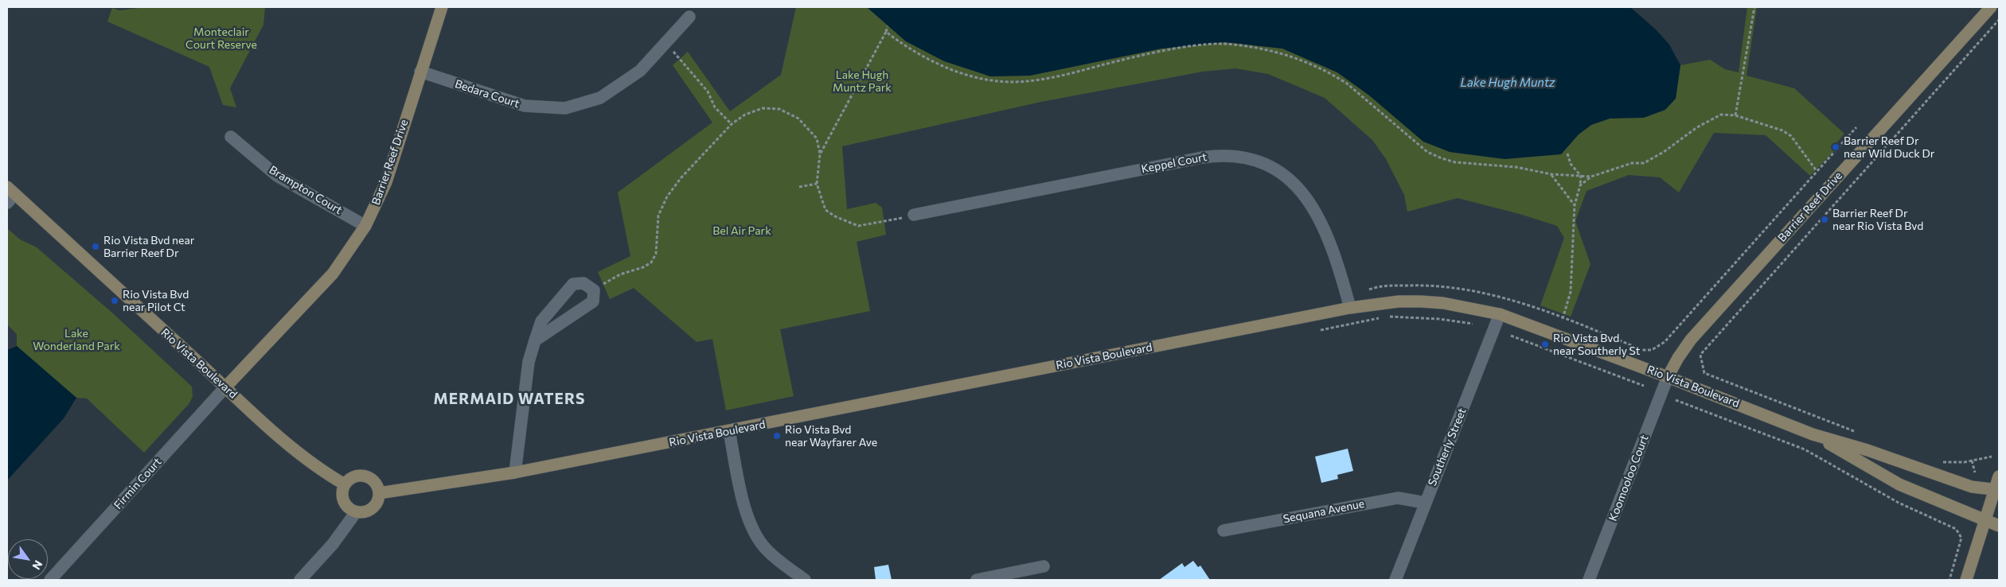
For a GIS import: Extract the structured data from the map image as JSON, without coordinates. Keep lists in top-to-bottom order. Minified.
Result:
{"streets":{"street":["Bedara Court","Barrier Reef Drive","Keppel Court","Brampton Court","Rio Vista Boulevard","Southerly Street","Koomooloo Court","Firmin Court","Sequana Avenue"]},"crossings":[["Bedara Court","Barrier Reef Drive"],["Barrier Reef Drive","Brampton Court"],["Barrier Reef Drive","Rio Vista Boulevard"],["Barrier Reef Drive","Koomooloo Court"],["Barrier Reef Drive","Firmin Court"],["Keppel Court","Rio Vista Boulevard"],["Rio Vista Boulevard","Southerly Street"],["Rio Vista Boulevard","Koomooloo Court"],["Rio Vista Boulevard","Firmin Court"],["Southerly Street","Sequana Avenue"]],"districts":["MERMAID WATERS"],"water":["Lake Hugh Muntz"],"parks":["Monteclair Court Reserve","Lake Hugh Muntz Park","Bel Air Park","Lake Wonderland Park"],"places":["Barrier Reef Dr near Wild Duck Dr","Barrier Reef Dr near Rio Vista Bvd","Rio Vista Bvd near Barrier Reef Dr","Rio Vista Bvd near Pilot Ct","Rio Vista Bvd near Southerly St","Rio Vista Bvd near Wayfarer Ave"],"north":"bottom right"}
